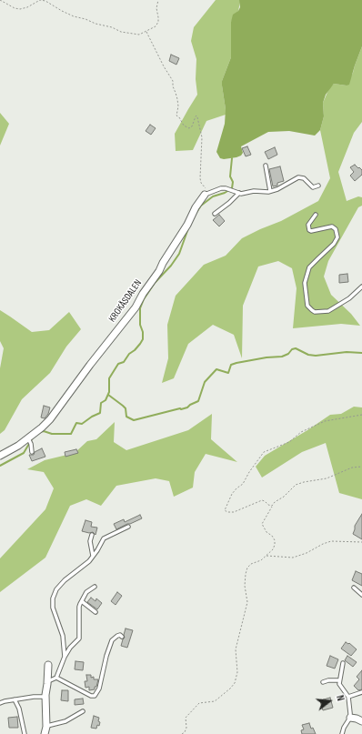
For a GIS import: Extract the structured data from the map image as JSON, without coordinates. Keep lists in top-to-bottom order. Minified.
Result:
{"streets":{"street":["KROKÅSDALEN"]},"north":"right"}
